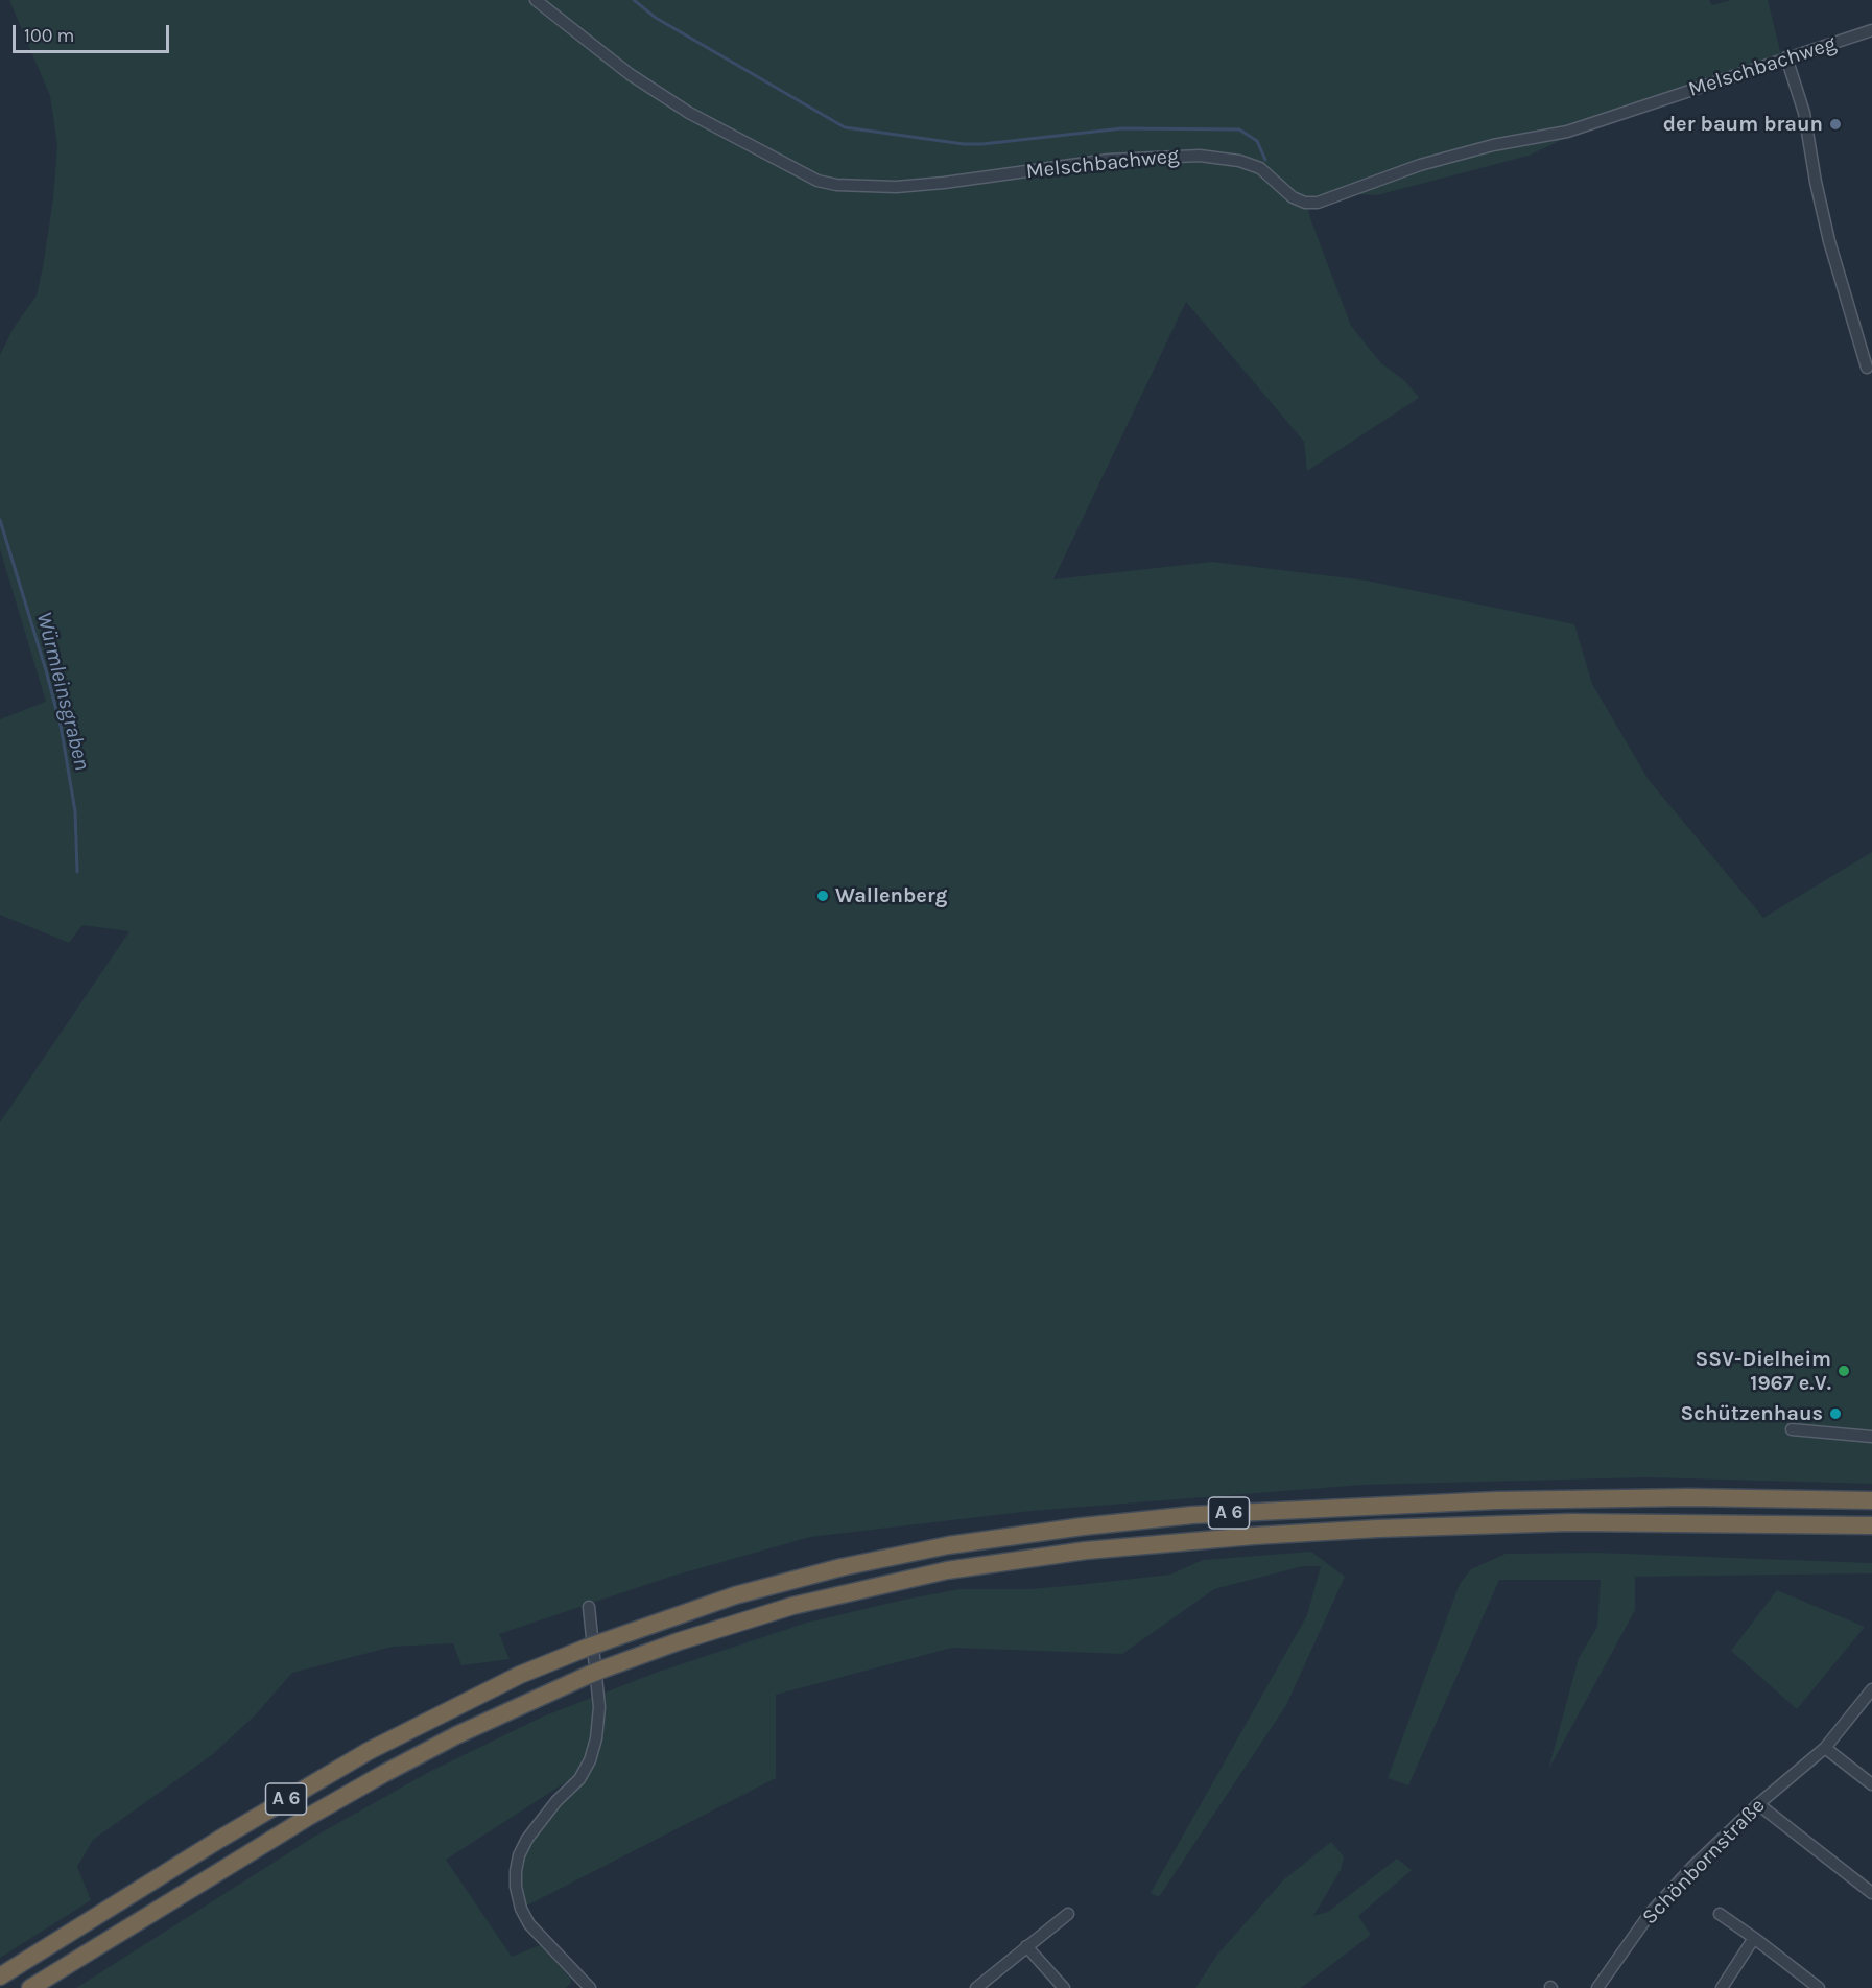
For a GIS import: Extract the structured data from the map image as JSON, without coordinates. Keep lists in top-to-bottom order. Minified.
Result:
{"streets":{"highway":["A 6"],"street":["Melschbachweg","Schönbornstraße"]},"water":["Würmleinsgraben"],"places":["der baum braun","Wallenberg","SSV-Dielheim 1967 e.V.","Schützenhaus"],"scale_bar":"100 m"}
